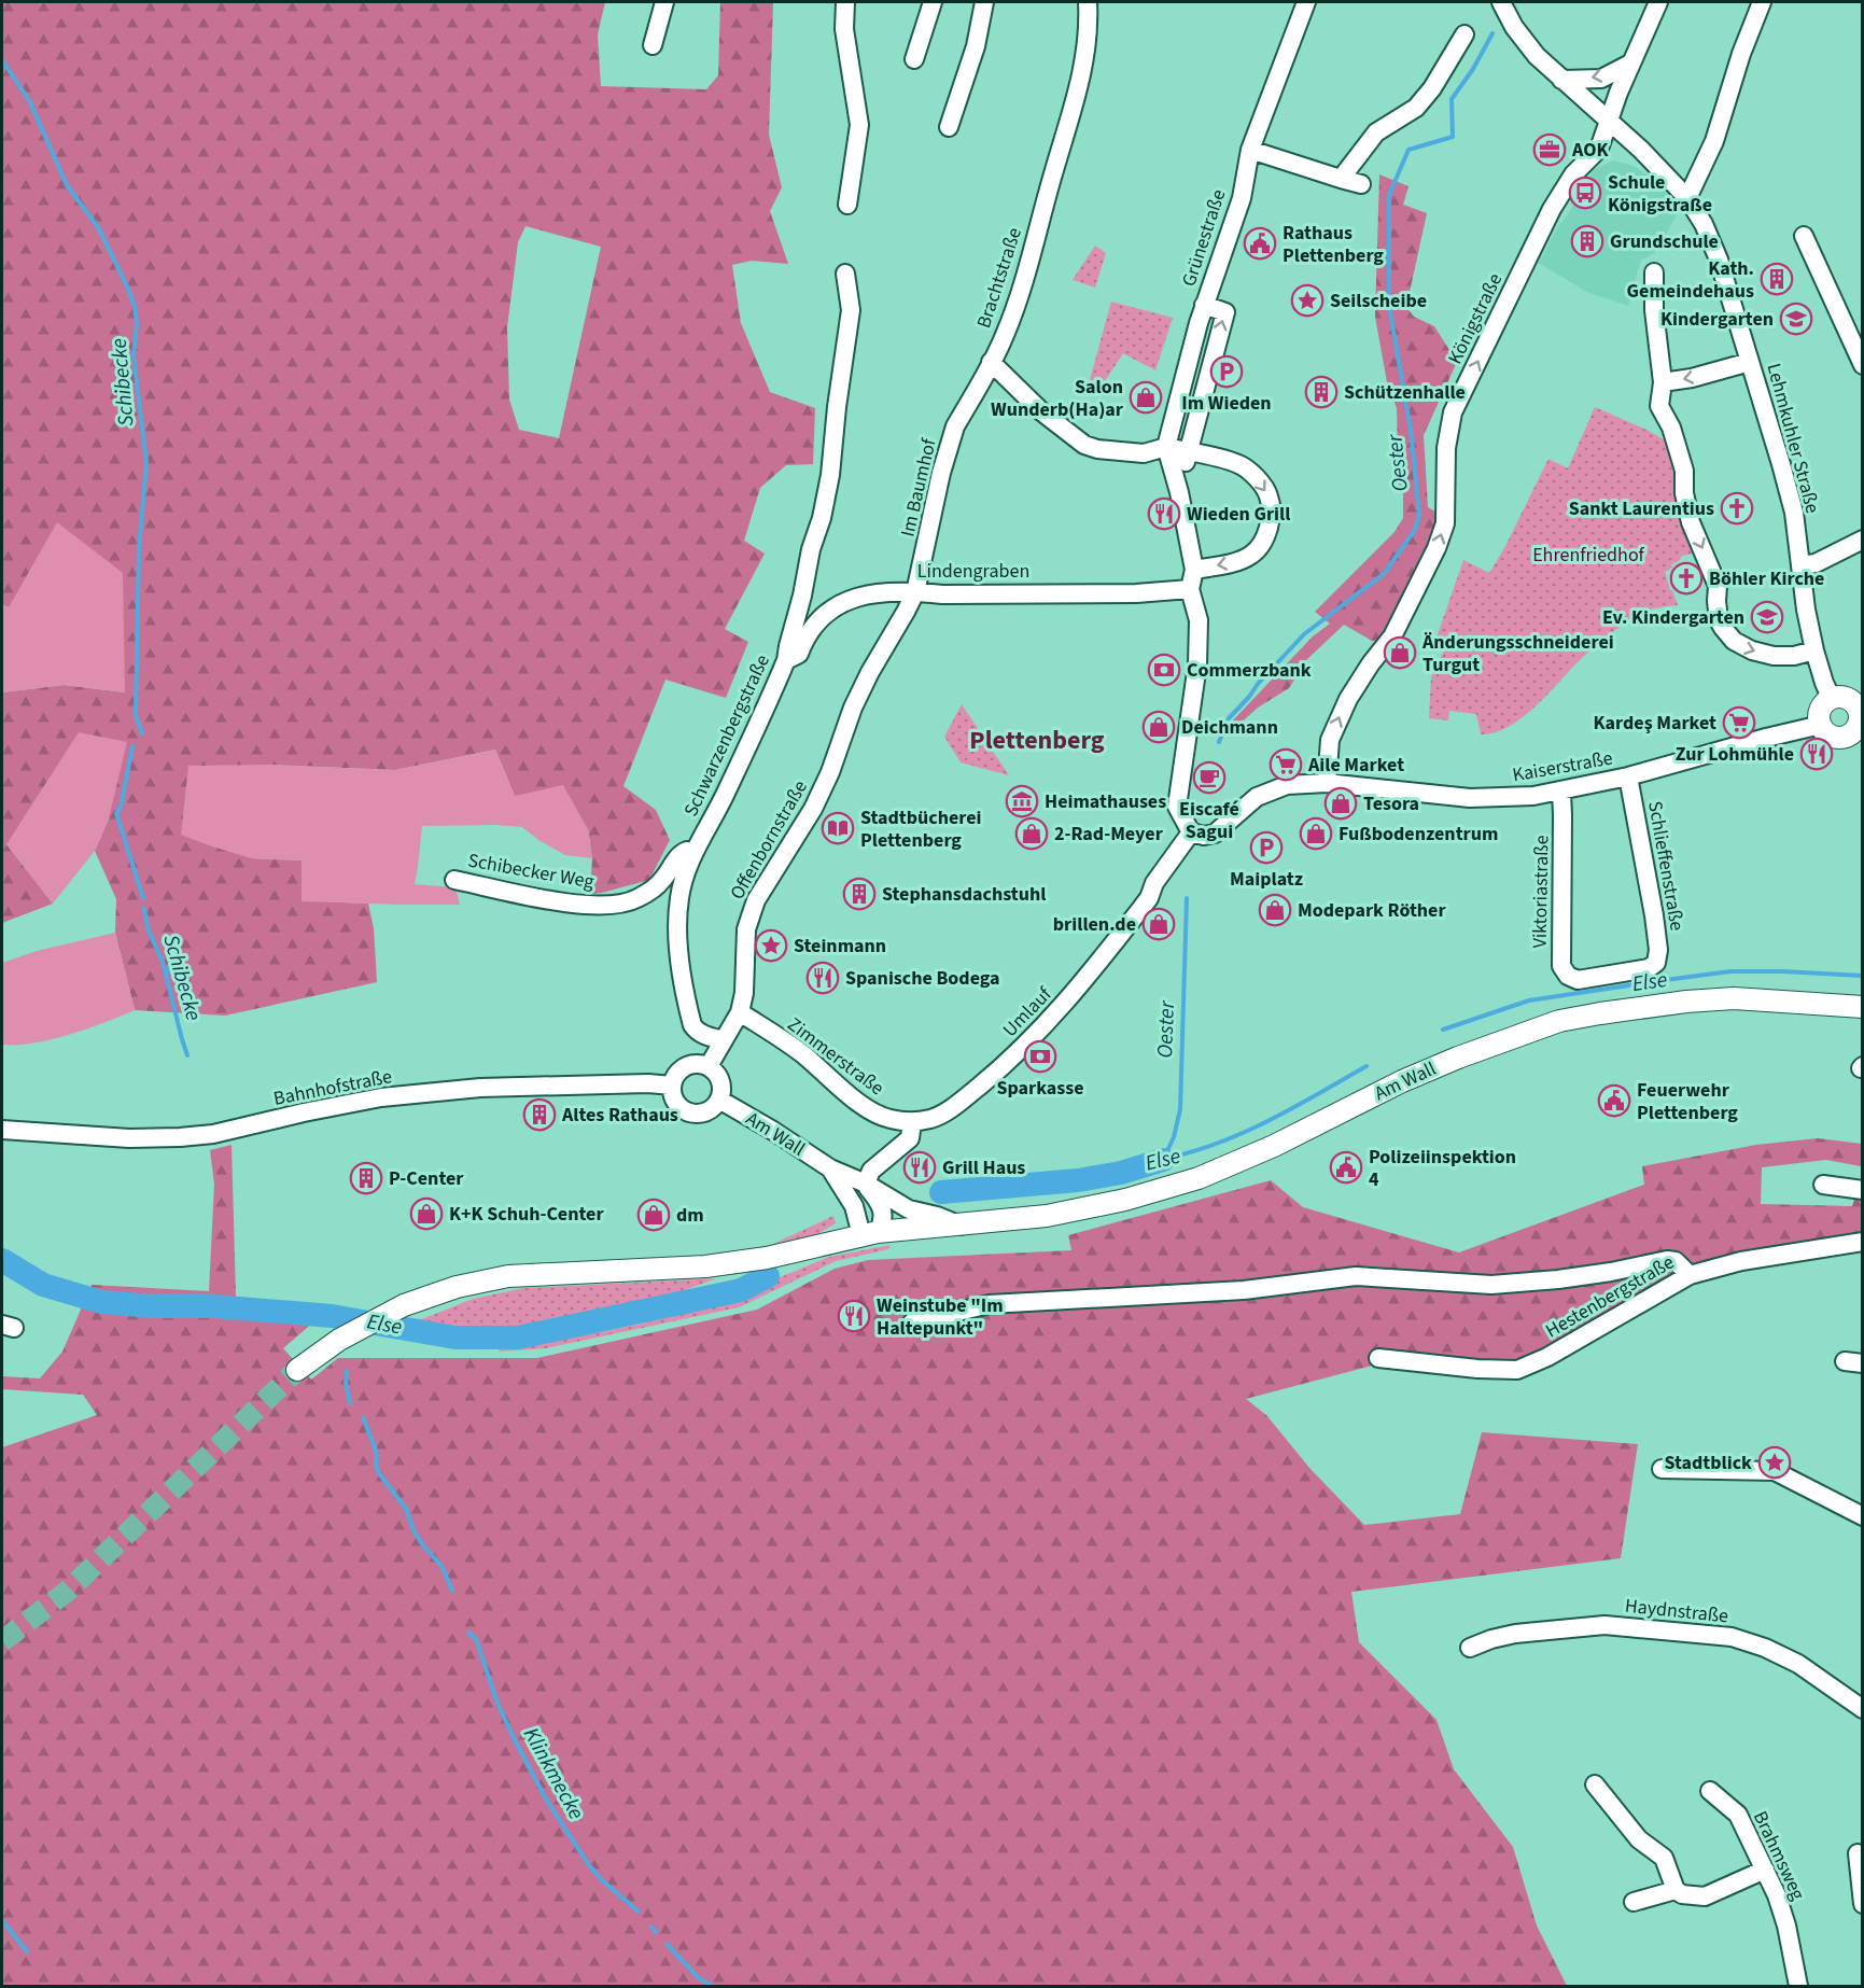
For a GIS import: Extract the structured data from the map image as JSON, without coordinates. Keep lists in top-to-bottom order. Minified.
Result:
{"streets":{"main road":["Am Wall"],"street":["Grünestraße","Brachtstraße","Königstraße","Lehmkuhler Straße","Im Baumhof","Lindengraben","Schwarzenbergstraße","Kaiserstraße","Offenbornstraße","Schlieffenstraße","Schibecker Weg","Viktoriastraße","Umlauf","Zimmerstraße","Bahnhofstraße","Hestenbergstraße","Haydnstraße","Brahmsweg"]},"crossings":[["Brachtstraße","Im Baumhof"],["Königstraße","Lehmkuhler Straße"],["Königstraße","Kaiserstraße"],["Lehmkuhler Straße","Kaiserstraße"],["Im Baumhof","Lindengraben"],["Im Baumhof","Offenbornstraße"],["Lindengraben","Schwarzenbergstraße"],["Lindengraben","Offenbornstraße"],["Schwarzenbergstraße","Schibecker Weg"],["Kaiserstraße","Schlieffenstraße"],["Kaiserstraße","Viktoriastraße"],["Kaiserstraße","Umlauf"],["Offenbornstraße","Zimmerstraße"],["Schlieffenstraße","Viktoriastraße"],["Umlauf","Zimmerstraße"],["Am Wall","Bahnhofstraße"]],"one_way":["Königstraße"],"districts":["Plettenberg"],"water":["Schibecke","Oester","Else","Klinkmecke"],"parks":["Ehrenfriedhof"],"places":{"office":["AOK"],"bus stop":["Schule Königstraße"],"building":["Grundschule","Kath. Gemeindehaus","Schützenhalle","Stephansdachstuhl","Altes Rathaus","P-Center"],"public building":["Rathaus Plettenberg","Feuerwehr Plettenberg","Polizeiinspektion 4"],"place":["Seilscheibe","Steinmann","Stadtblick"],"school or university":["Kindergarten","Ev. Kindergarten"],"parking":["Im Wieden","Maiplatz"],"shop":["Salon Wunderb(Ha)ar","Änderungsschneiderei Turgut","Deichmann","Tesora","2-Rad-Meyer","Fußbodenzentrum","Modepark Röther","brillen.de","K+K Schuh-Center","dm"],"church":["Sankt Laurentius","Böhler Kirche"],"restaurant":["Wieden Grill","Zur Lohmühle","Spanische Bodega","Grill Haus","Weinstube \"Im Haltepunkt\""],"bank":["Commerzbank","Sparkasse"],"supermarket":["Kardeş Market","Aile Market"],"cafe":["Eiscafé Sagui"],"museum":["Heimathauses"],"library":["Stadtbücherei Plettenberg"]}}
